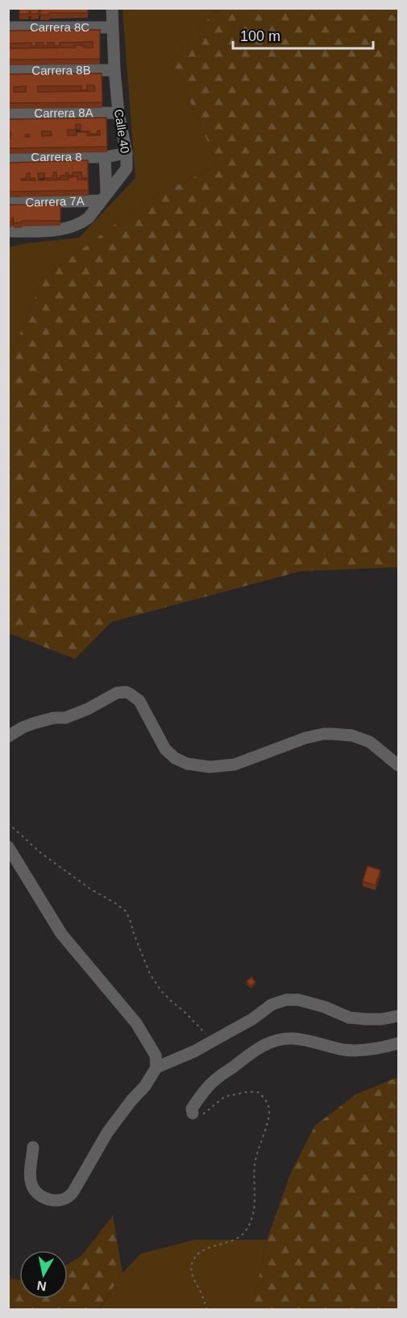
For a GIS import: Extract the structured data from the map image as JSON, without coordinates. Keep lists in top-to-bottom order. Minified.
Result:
{"streets":{"street":["Carrera 8C","Carrera 8B","Carrera 8A","Calle 40","Carrera 8","Carrera 7A"]},"crossings":[["Carrera 8C","Calle 40"],["Carrera 8B","Calle 40"],["Carrera 8A","Calle 40"],["Calle 40","Carrera 8"],["Calle 40","Carrera 7A"]],"scale_bar":"100 m","north":"bottom"}
